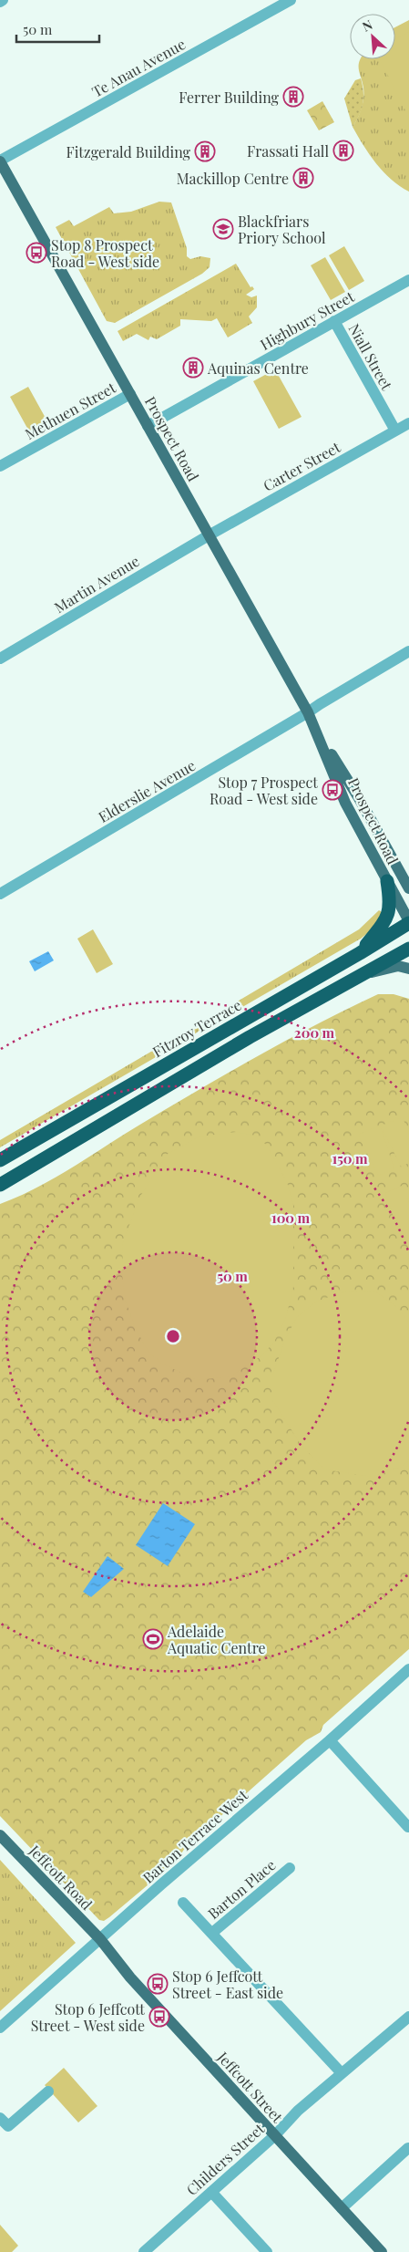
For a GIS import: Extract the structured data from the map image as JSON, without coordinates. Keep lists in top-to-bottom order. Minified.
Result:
{"streets":{"highway":["Fitzroy Terrace"],"main road":["Prospect Road","Jeffcott Road","Jeffcott Street"],"street":["Te Anau Avenue","Highbury Street","Niall Street","Methuen Street","Carter Street","Martin Avenue","Elderslie Avenue","Barton Terrace West","Barton Place","Childers Street"]},"crossings":[["Te Anau Avenue","Prospect Road"],["Highbury Street","Niall Street"],["Highbury Street","Prospect Road"],["Niall Street","Carter Street"],["Methuen Street","Prospect Road"],["Prospect Road","Carter Street"],["Prospect Road","Martin Avenue"],["Prospect Road","Elderslie Avenue"],["Prospect Road","Fitzroy Terrace"],["Carter Street","Martin Avenue"],["Barton Terrace West","Jeffcott Road"],["Barton Terrace West","Jeffcott Street"],["Jeffcott Road","Jeffcott Street"],["Jeffcott Street","Childers Street"]],"places":{"building":["Ferrer Building","Frassati Hall","Fitzgerald Building","Mackillop Centre","Aquinas Centre"],"school or university":["Blackfriars Priory School"],"bus stop":["Stop 8 Prospect Road - West side","Stop 7 Prospect Road - West side","Stop 6 Jeffcott Street - East side","Stop 6 Jeffcott Street - West side"],"sports":["Adelaide Aquatic Centre"]},"scale_bar":"50 m","north":"top left","rings":["200 m","150 m","100 m","50 m"]}
